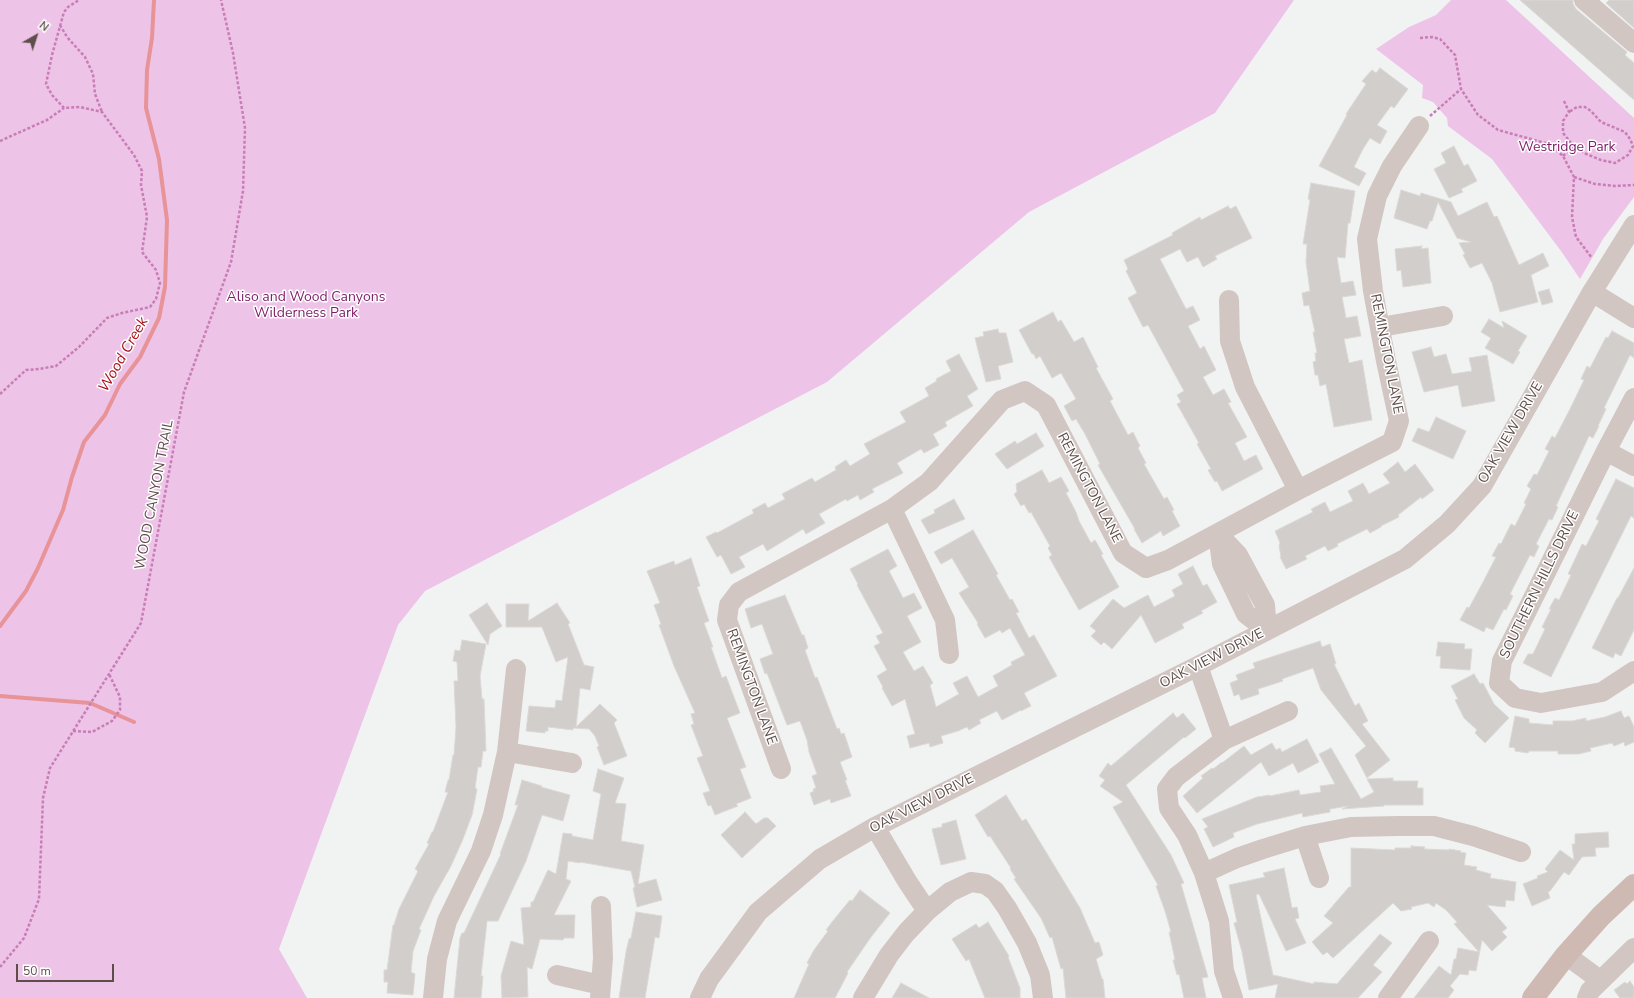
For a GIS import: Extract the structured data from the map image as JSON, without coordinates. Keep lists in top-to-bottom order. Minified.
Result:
{"streets":{"street":["REMINGTON LANE","OAK VIEW DRIVE","SOUTHERN HILLS DRIVE"],"path":["WOOD CANYON TRAIL"]},"water":["Wood Creek"],"parks":["Westridge Park","Aliso and Wood Canyons Wilderness Park"],"scale_bar":"50 m","north":"top right"}
